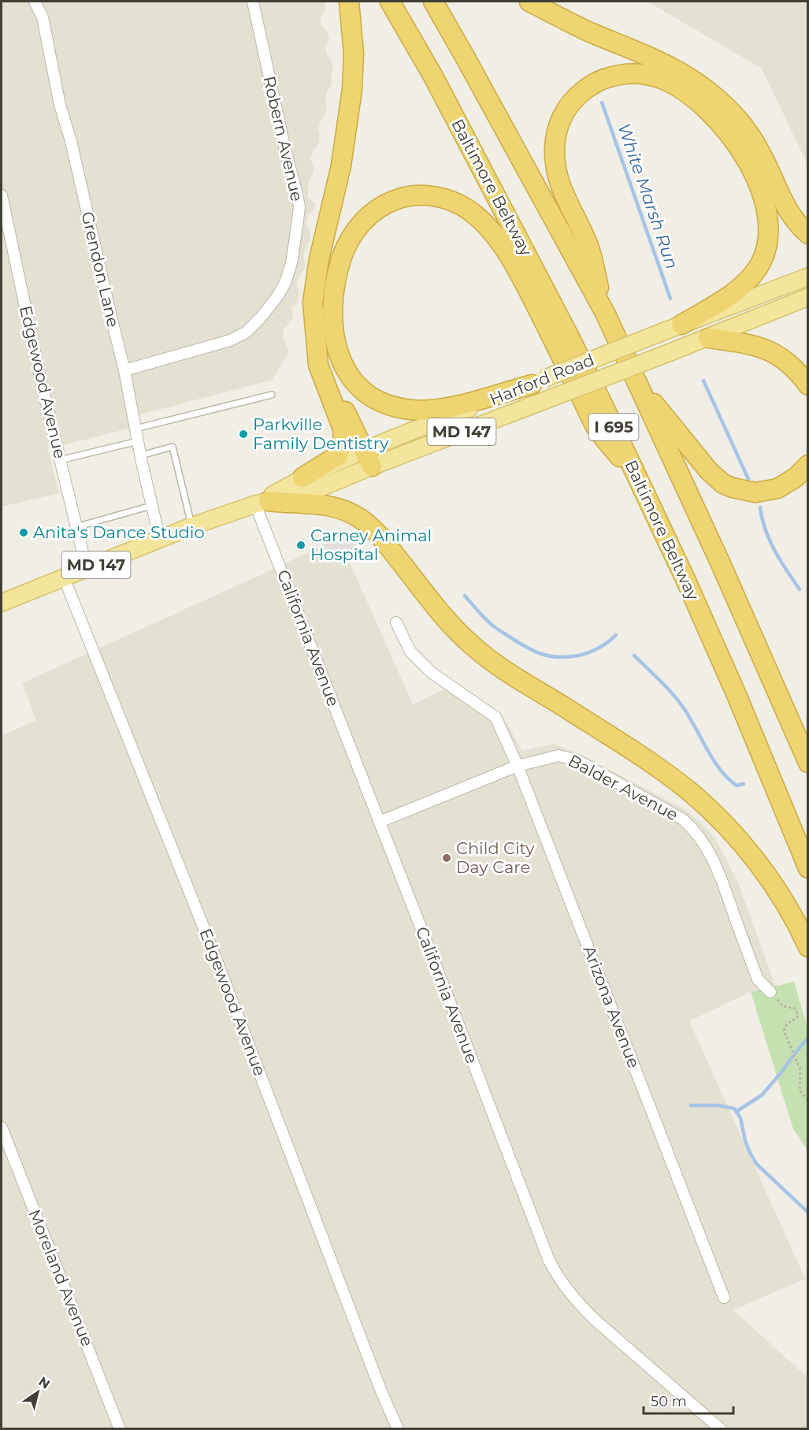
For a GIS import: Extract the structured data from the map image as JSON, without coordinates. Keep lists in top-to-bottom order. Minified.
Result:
{"streets":{"highway":["Baltimore Beltway","I 695"],"main road":["Harford Road","MD 147"],"street":["Robern Avenue","Grendon Lane","Edgewood Avenue","California Avenue","Balder Avenue","Arizona Avenue","Moreland Avenue"]},"crossings":[["Robern Avenue","Grendon Lane"],["Grendon Lane","Harford Road"],["Harford Road","Edgewood Avenue"],["Harford Road","California Avenue"],["California Avenue","Balder Avenue"],["Balder Avenue","Arizona Avenue"]],"water":["White Marsh Run"],"places":["Parkville Family Dentistry","Anita's Dance Studio","Carney Animal Hospital","Child City Day Care"],"scale_bar":"50 m","north":"top right"}
